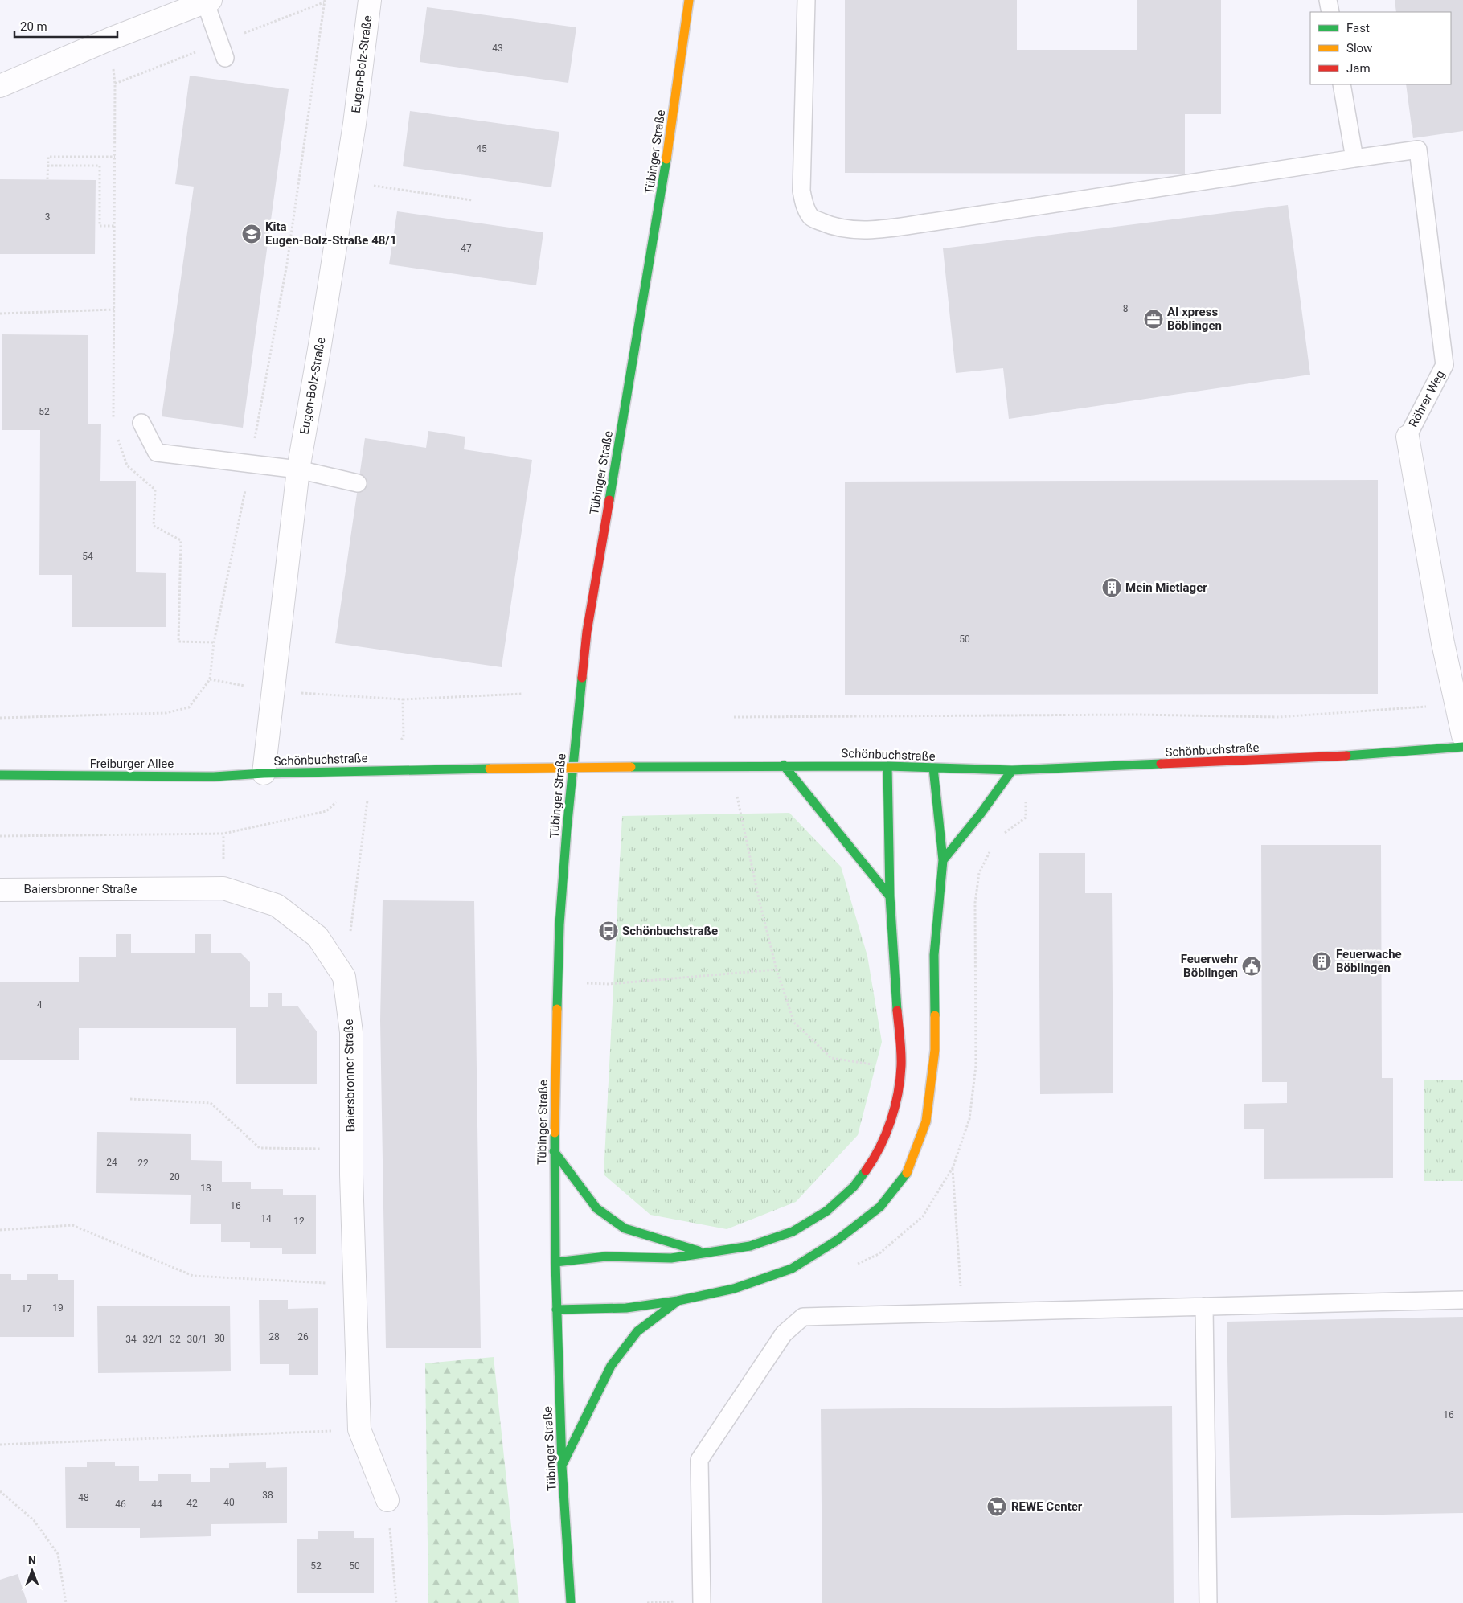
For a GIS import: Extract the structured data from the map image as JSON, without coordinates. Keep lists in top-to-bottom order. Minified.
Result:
{"streets":{"main road":["Tübinger Straße","Schönbuchstraße","Freiburger Allee"],"street":["Eugen-Bolz-Straße","Röhrer Weg","Baiersbronner Straße"]},"crossings":[["Eugen-Bolz-Straße","Schönbuchstraße"],["Eugen-Bolz-Straße","Freiburger Allee"],["Schönbuchstraße","Freiburger Allee"]],"places":{"school or university":["Kita Eugen-Bolz-Straße 48/1"],"office":["AI xpress Böblingen"],"building":["Mein Mietlager","Feuerwache Böblingen"],"bus stop":["Schönbuchstraße"],"public building":["Feuerwehr Böblingen"],"supermarket":["REWE Center"]},"house_numbers":["43","45","3","47","8","52","54","50","4","24","22","20","18","16","14","12","19","17","28","26","30","34","32/1","32","30/1","16","38","48","40","42","46","44","52","50"],"legend":["Fast","Slow","Jam"],"scale_bar":"20 m","north":"top"}
